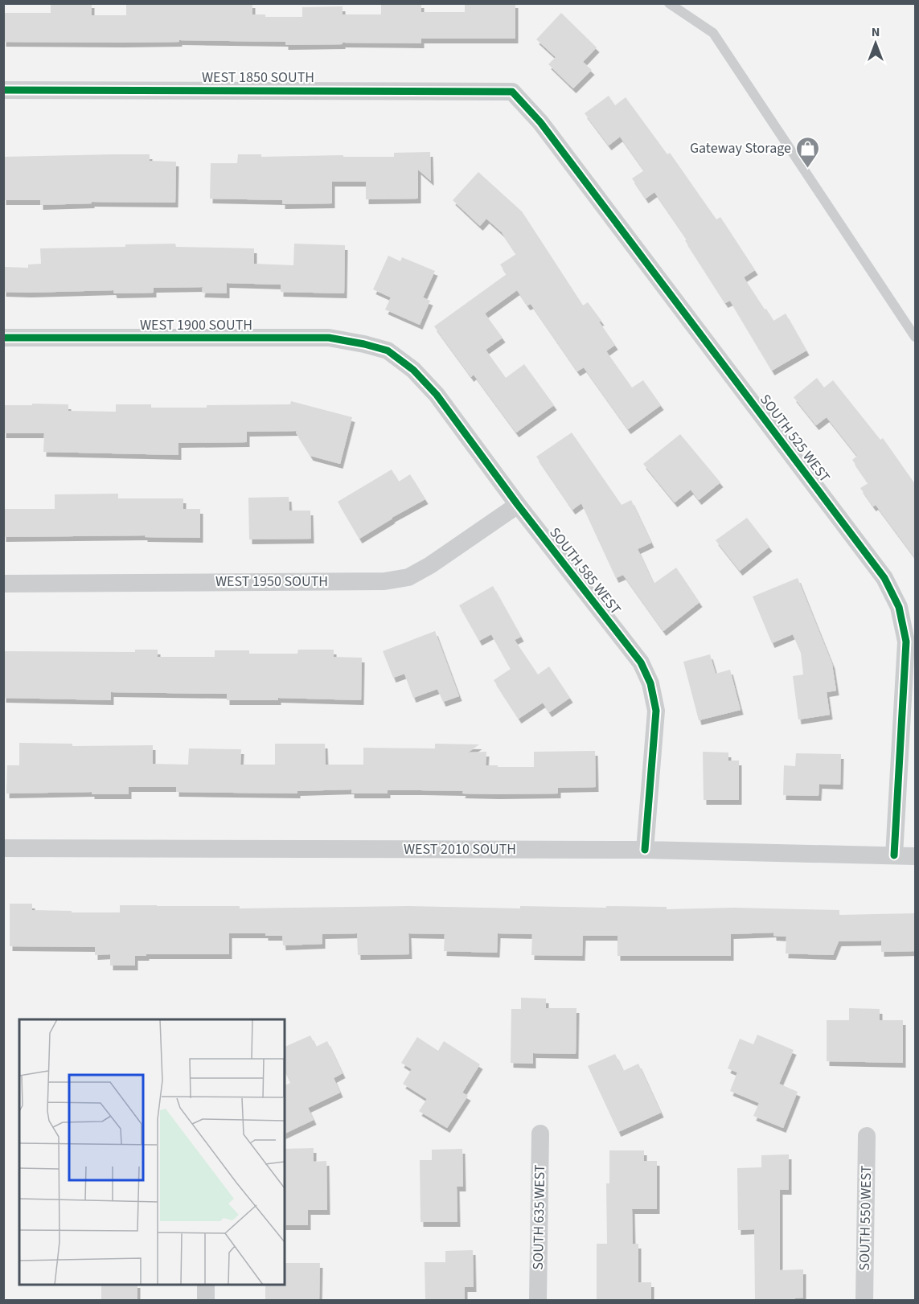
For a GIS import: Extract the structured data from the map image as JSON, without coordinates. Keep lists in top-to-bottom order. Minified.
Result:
{"streets":{"street":["WEST 1850 SOUTH","WEST 1900 SOUTH","SOUTH 525 WEST","SOUTH 585 WEST","WEST 1950 SOUTH","WEST 2010 SOUTH","SOUTH 635 WEST","SOUTH 550 WEST"]},"crossings":[["WEST 1850 SOUTH","SOUTH 525 WEST"],["WEST 1900 SOUTH","SOUTH 585 WEST"],["SOUTH 525 WEST","WEST 2010 SOUTH"],["SOUTH 585 WEST","WEST 1950 SOUTH"],["SOUTH 585 WEST","WEST 2010 SOUTH"]],"places":{"shop":["Gateway Storage"]},"north":"top"}
